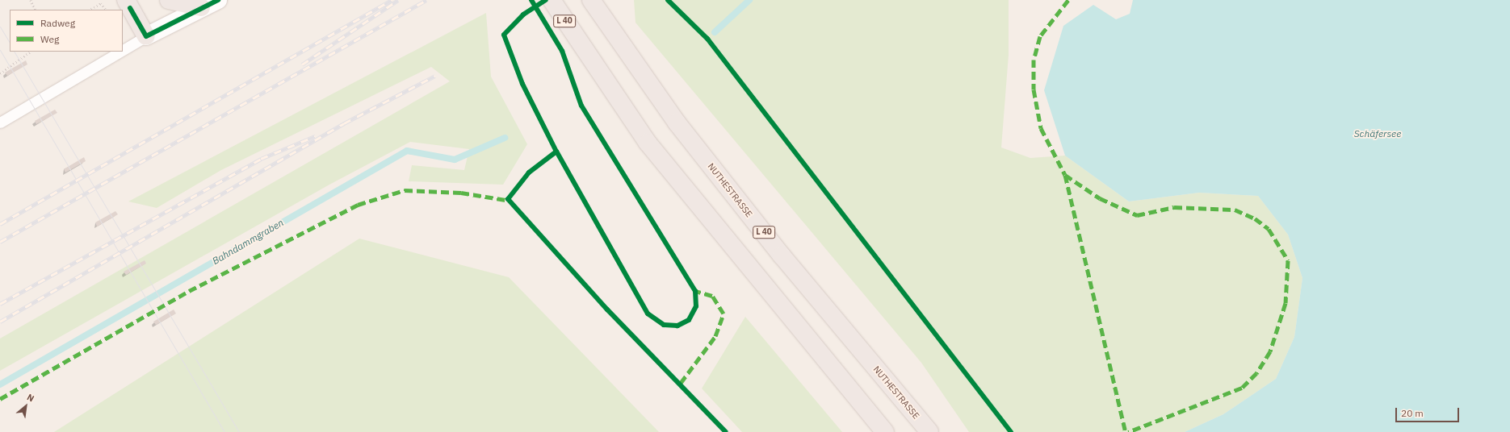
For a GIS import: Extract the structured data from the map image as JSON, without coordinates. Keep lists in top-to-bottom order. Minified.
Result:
{"streets":{"highway":["L 40","NUTHESTRASSE"]},"water":["Schäfersee","Bahndammgraben"],"legend":["Radweg","Weg"],"scale_bar":"20 m","north":"top right"}
